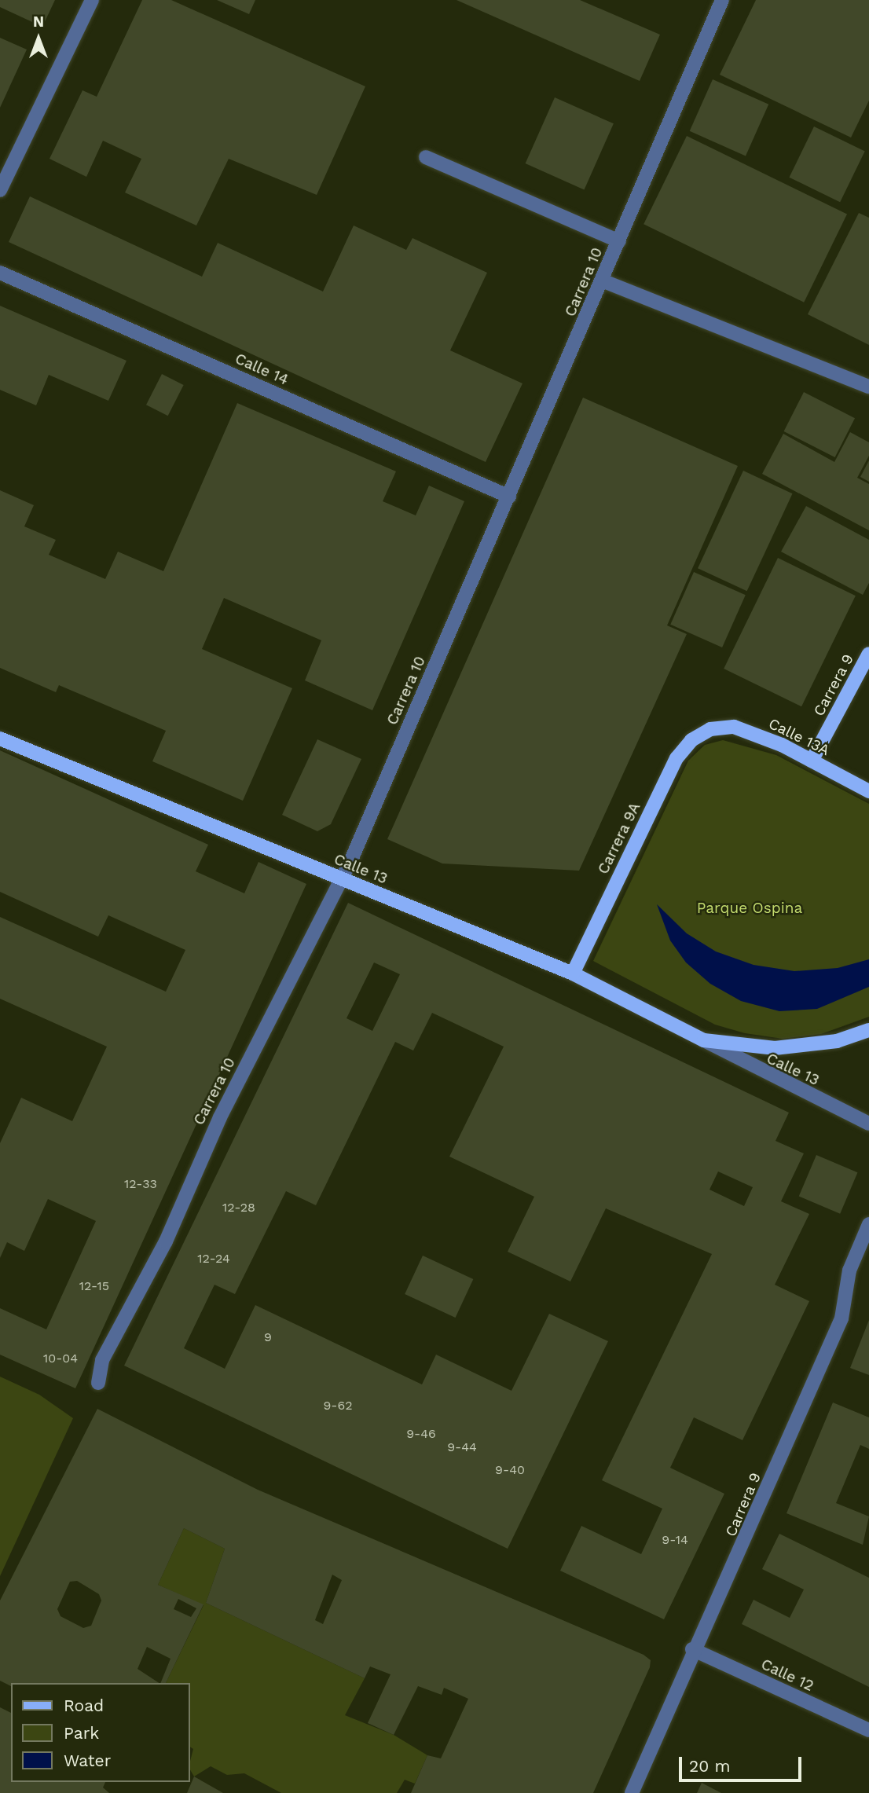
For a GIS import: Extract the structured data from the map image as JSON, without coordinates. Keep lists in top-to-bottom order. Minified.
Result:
{"streets":{"main road":["Carrera 9","Calle 13A","Carrera 9A","Calle 13"],"street":["Carrera 10","Calle 14","Calle 12"]},"crossings":[["Carrera 10","Calle 14"],["Carrera 10","Calle 13"],["Carrera 9","Calle 13A"],["Carrera 9","Calle 12"],["Calle 13A","Carrera 9A"],["Carrera 9A","Calle 13"]],"parks":["Parque Ospina"],"house_numbers":["12-33","12-28","12-24","12-15","9","10-04","9-62","9-46","9-44","9-40","9-14"],"legend":["Road","Park","Water"],"scale_bar":"20 m","north":"top"}
